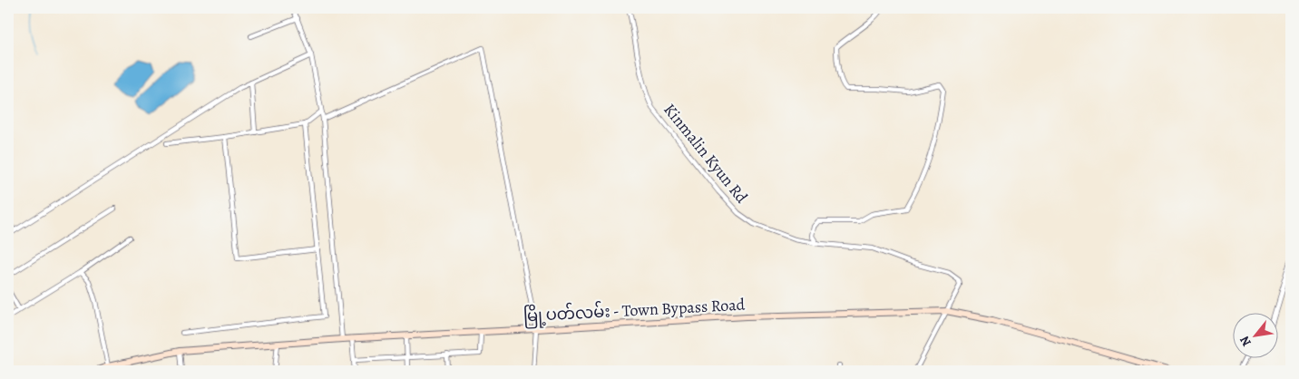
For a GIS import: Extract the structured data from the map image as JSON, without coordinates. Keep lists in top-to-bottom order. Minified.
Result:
{"streets":{"main road":["မြို့ပတ်လမ်း - Town Bypass Road"],"street":["Kinmalin Kyun Rd"]},"crossings":[["Kinmalin Kyun Rd","မြို့ပတ်လမ်း - Town Bypass Road"]],"north":"bottom left"}
